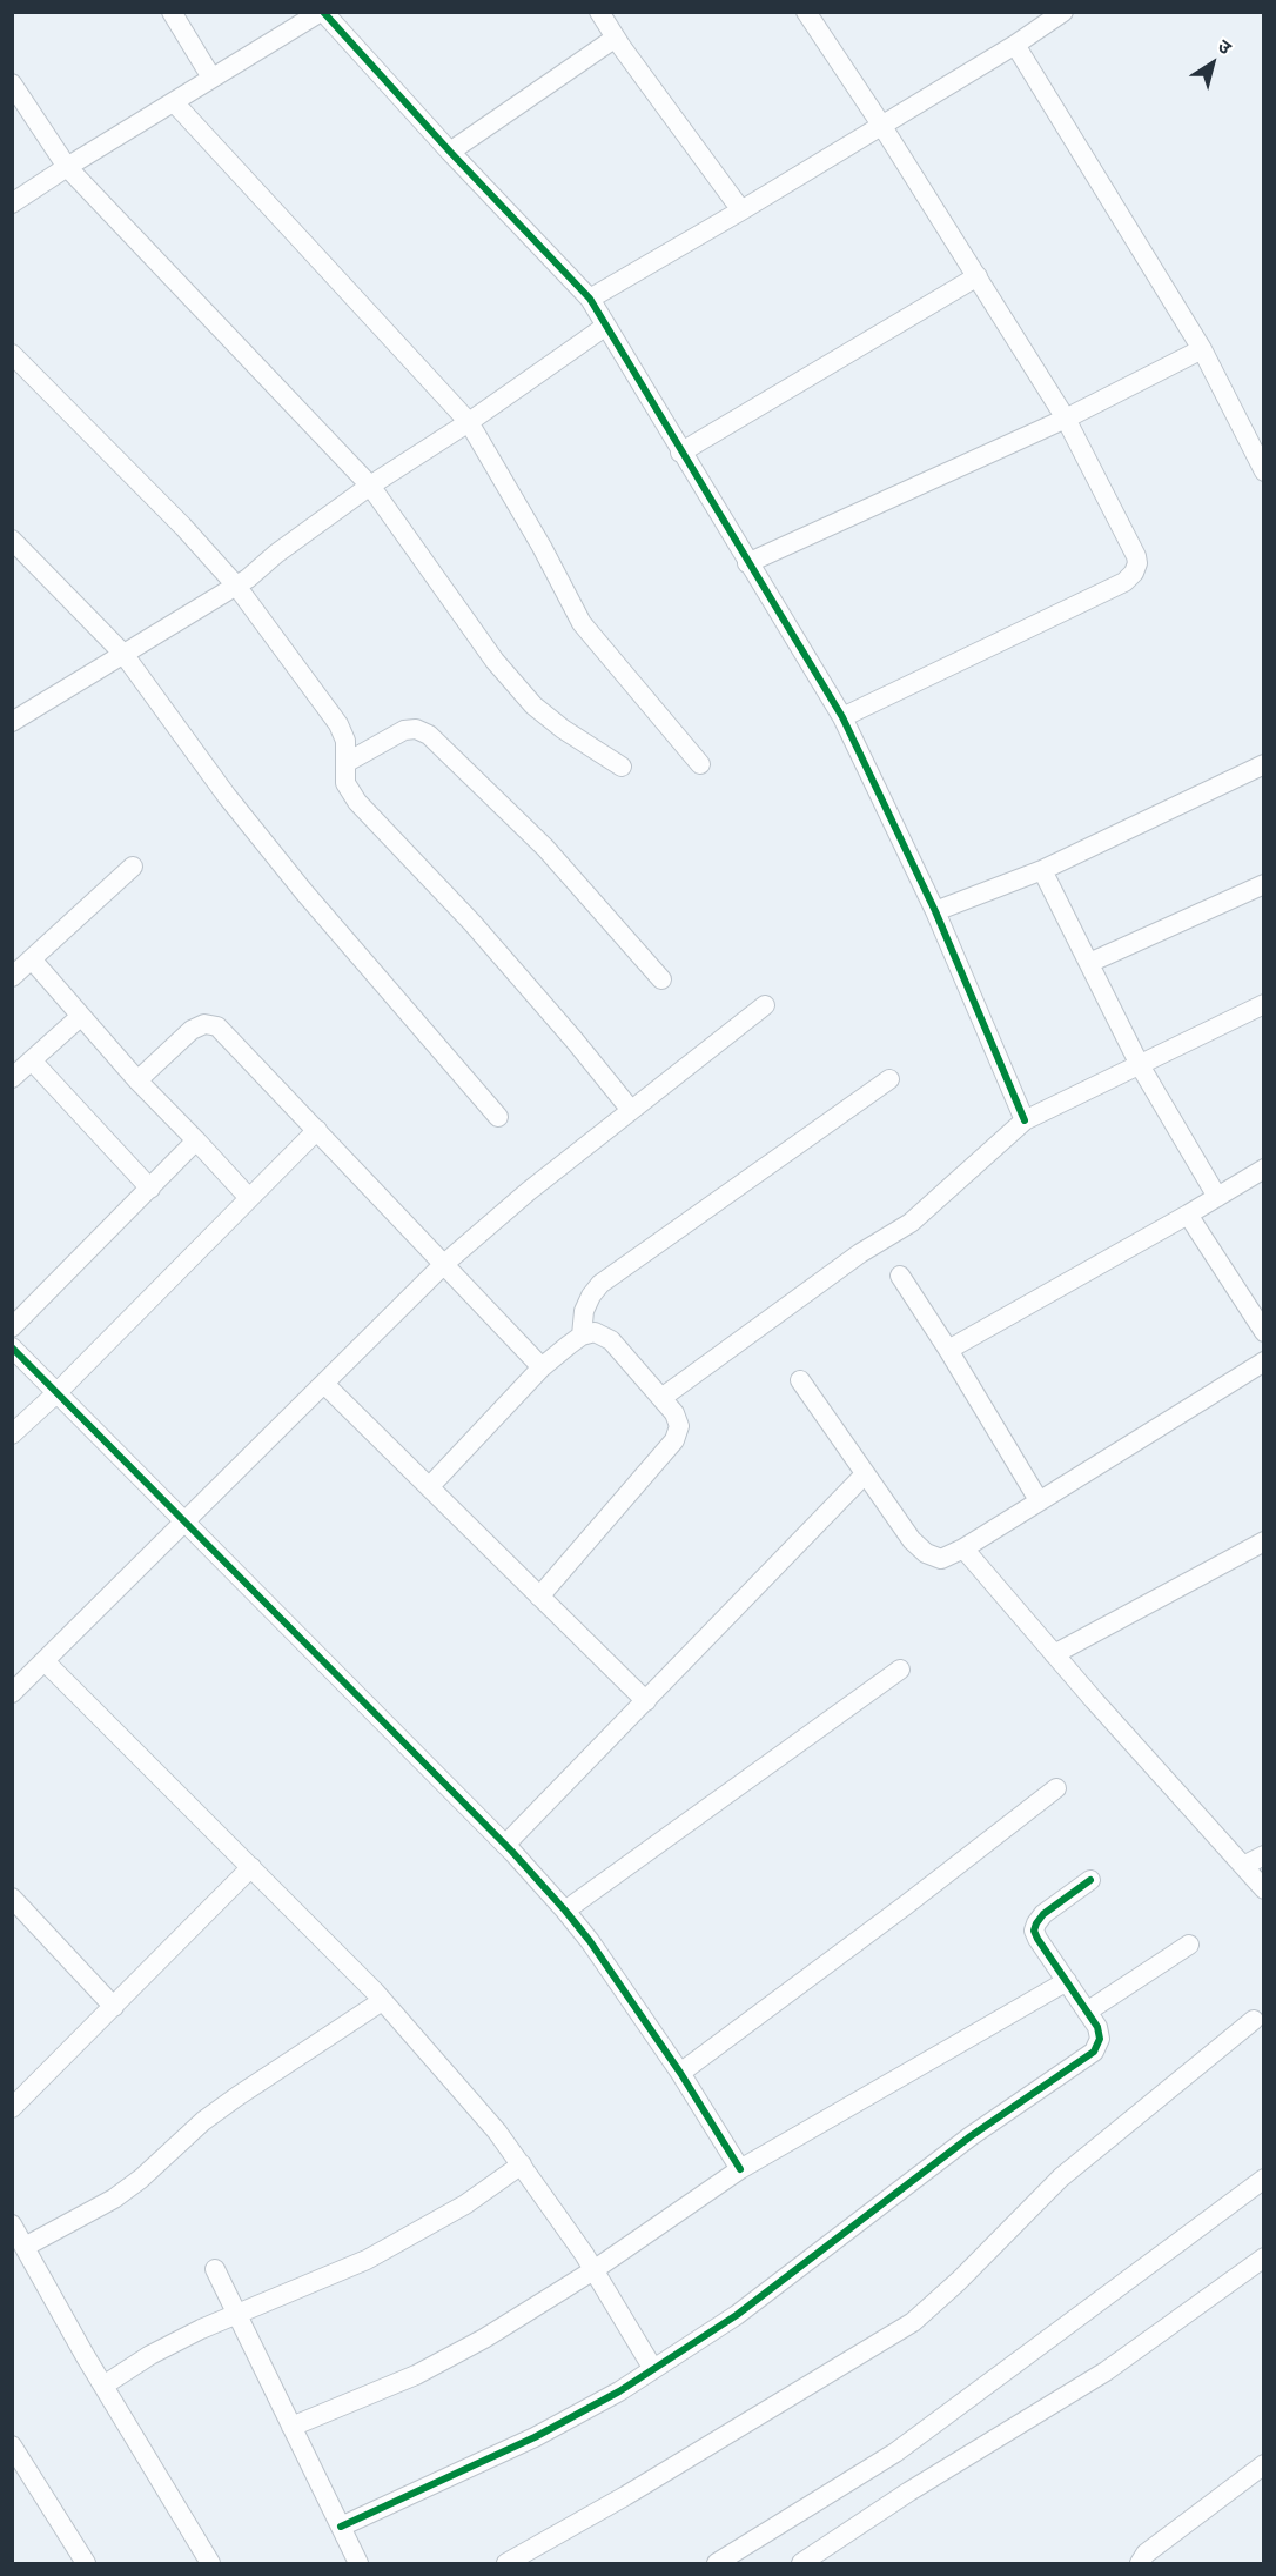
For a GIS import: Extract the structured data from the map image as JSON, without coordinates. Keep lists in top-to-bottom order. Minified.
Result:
{"north":"top right"}
